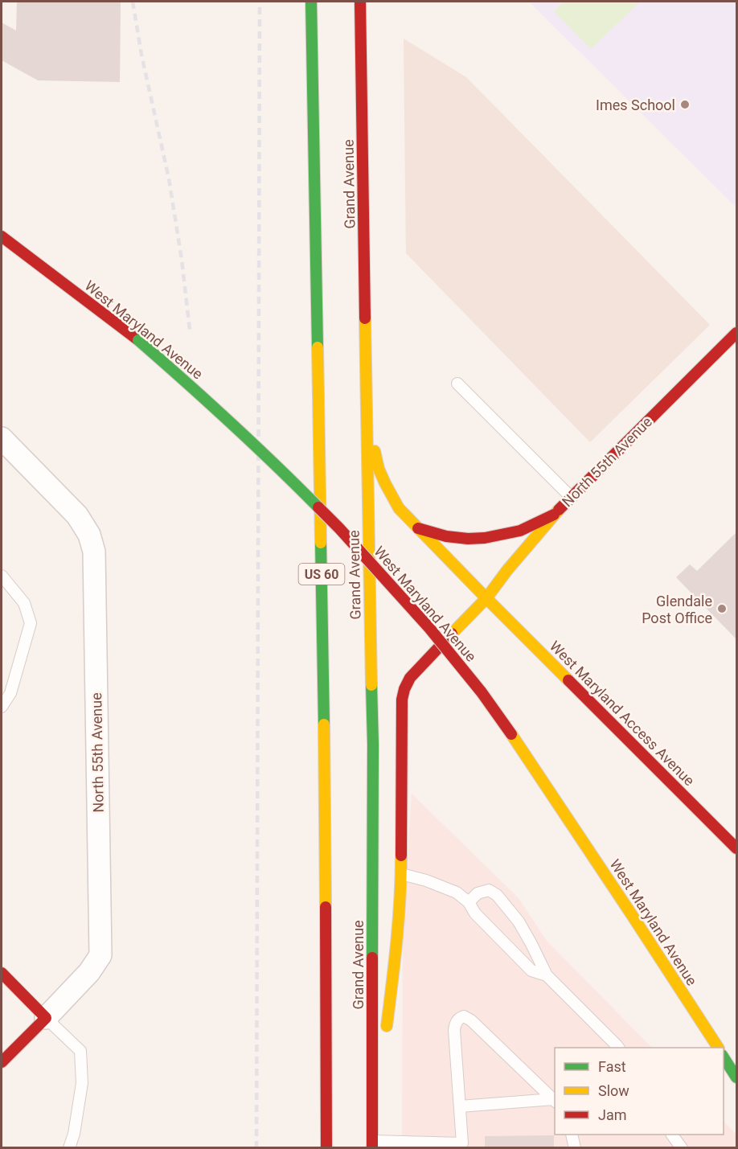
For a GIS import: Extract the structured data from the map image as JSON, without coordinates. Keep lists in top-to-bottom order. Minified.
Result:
{"streets":{"main road":["Grand Avenue","West Maryland Avenue","North 55th Avenue","US 60","West Maryland Access Avenue"]},"crossings":[["Grand Avenue","West Maryland Access Avenue"],["North 55th Avenue","West Maryland Access Avenue"]],"places":["Imes School","Glendale Post Office"],"legend":["Fast","Slow","Jam"]}
